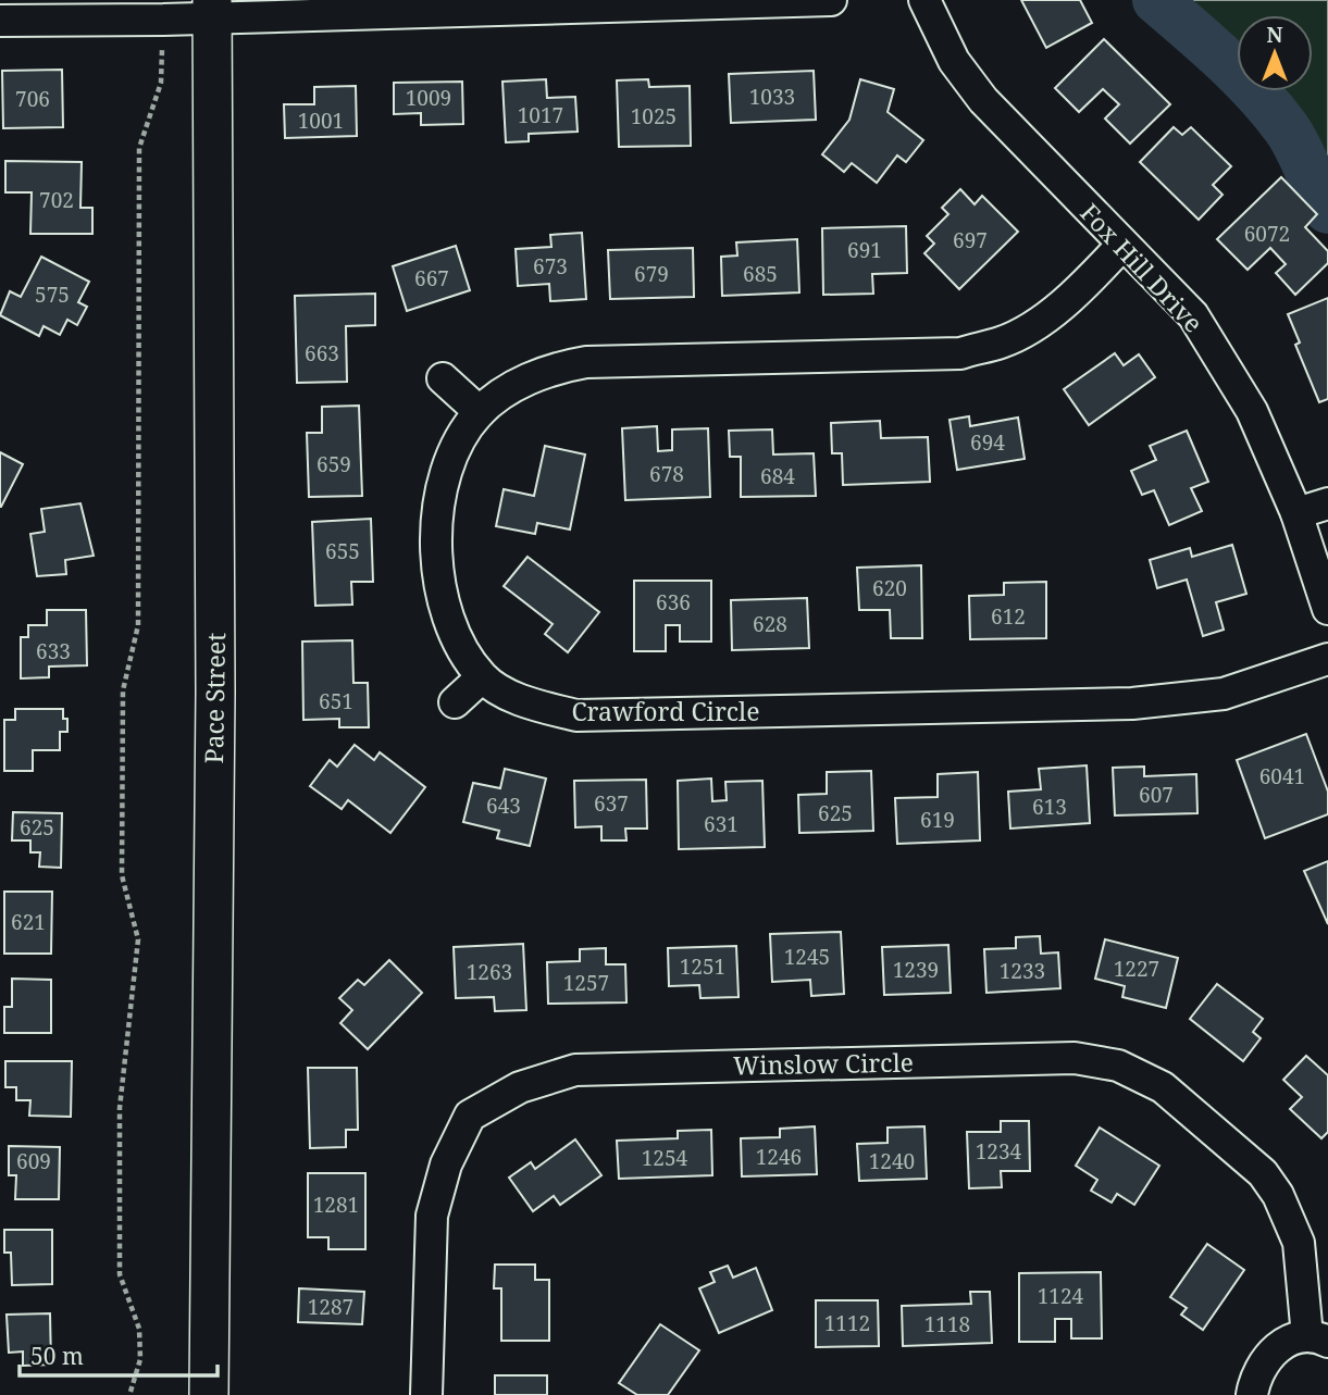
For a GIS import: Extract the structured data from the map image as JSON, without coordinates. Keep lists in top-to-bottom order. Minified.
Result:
{"streets":{"main road":["Pace Street"],"street":["Fox Hill Drive","Crawford Circle","Winslow Circle"]},"crossings":[["Fox Hill Drive","Crawford Circle"]],"house_numbers":["1033","1009","706","1017","1025","1001","702","6072","697","691","673","679","685","667","575","663","694","659","678","684","655","620","636","612","628","633","651","6041","607","637","643","613","625","619","631","625","621","1245","1251","1227","1239","1233","1263","1257","1234","1246","1254","609","1240","1281","1124","1287","1112","1118"],"scale_bar":"50 m","north":"top"}
